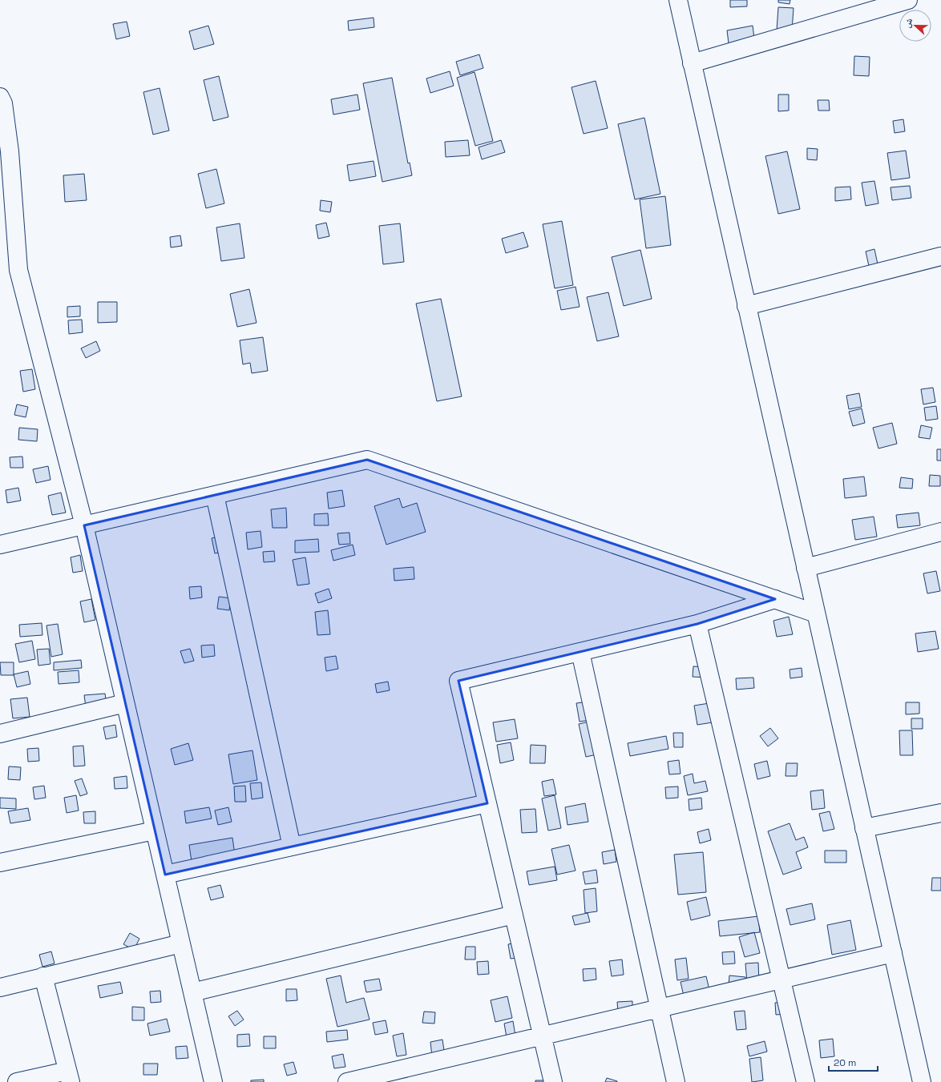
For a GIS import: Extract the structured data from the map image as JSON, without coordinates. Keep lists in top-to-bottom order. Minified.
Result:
{"scale_bar":"20 m","north":"left"}
